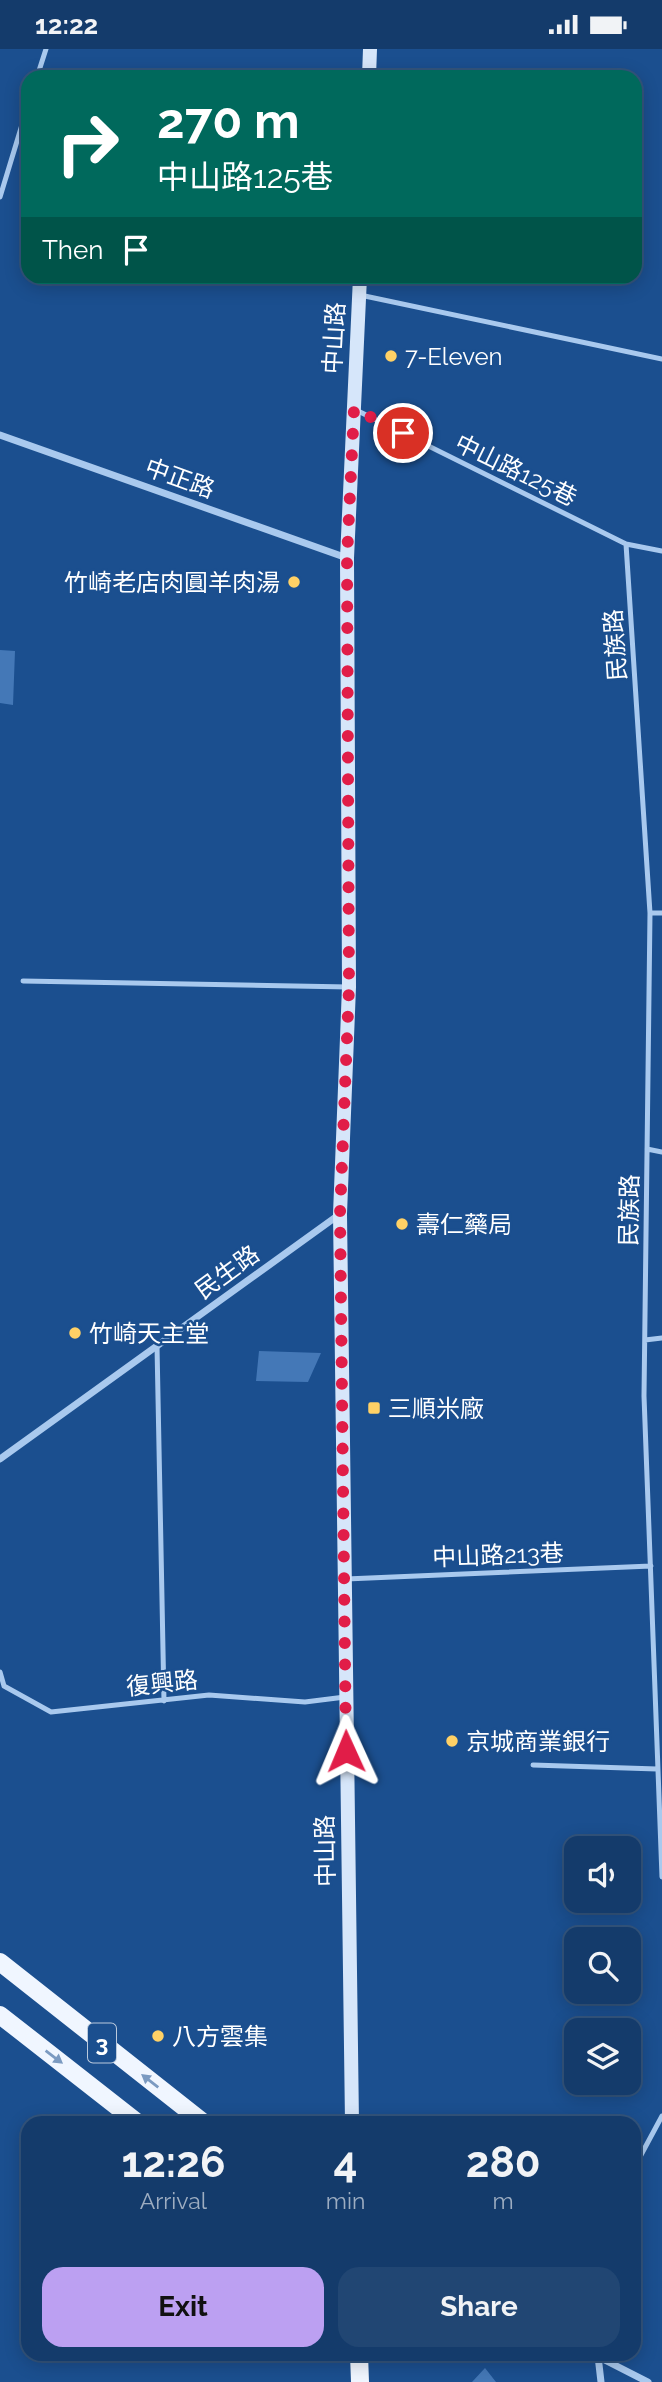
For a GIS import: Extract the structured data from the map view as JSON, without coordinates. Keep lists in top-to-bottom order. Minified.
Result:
{"streets":{"main road":["3"],"street":["中山路","中正路","民生路"],"lane":["中山路125巷","民族路","中山路213巷","復興路"]},"crossings":[["中山路","中山路125巷"],["中山路","中正路"],["中山路","民生路"],["中山路","中山路213巷"],["中山路","復興路"],["中山路125巷","民族路"],["民族路","中山路213巷"]],"places":{"other":["7-Eleven","竹崎老店肉圓羊肉湯","壽仁藥局","竹崎天主堂","京城商業銀行","八方雲集"],"transit":["三順米廠"]},"page":{"status":"12:22","turn":["270 m","中山路125巷"],"then":"Then","eta":["12:26","Arrival","4","min","280","m"],"buttons":["Exit","Share"]}}
